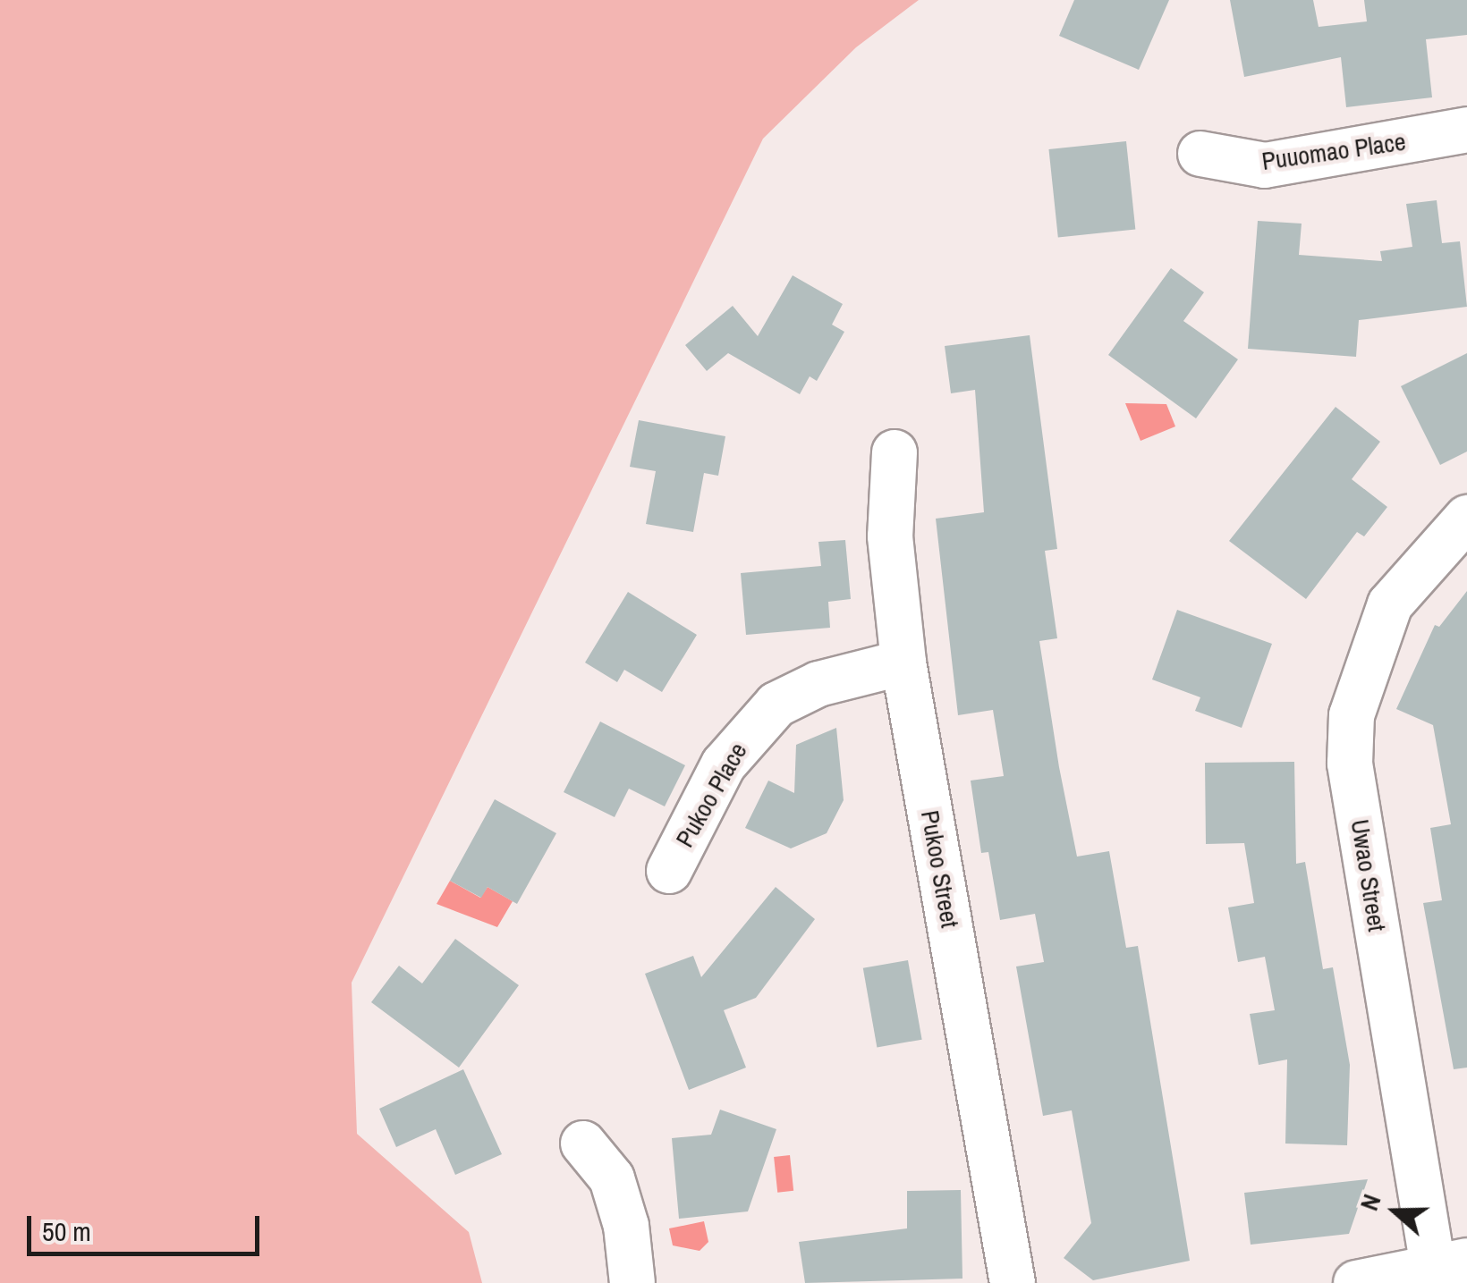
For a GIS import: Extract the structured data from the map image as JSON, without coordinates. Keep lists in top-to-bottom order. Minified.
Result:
{"streets":{"street":["Puuomao Place","Pukoo Place","Pukoo Street","Uwao Street"]},"crossings":[["Pukoo Place","Pukoo Street"]],"scale_bar":"50 m","north":"left"}
